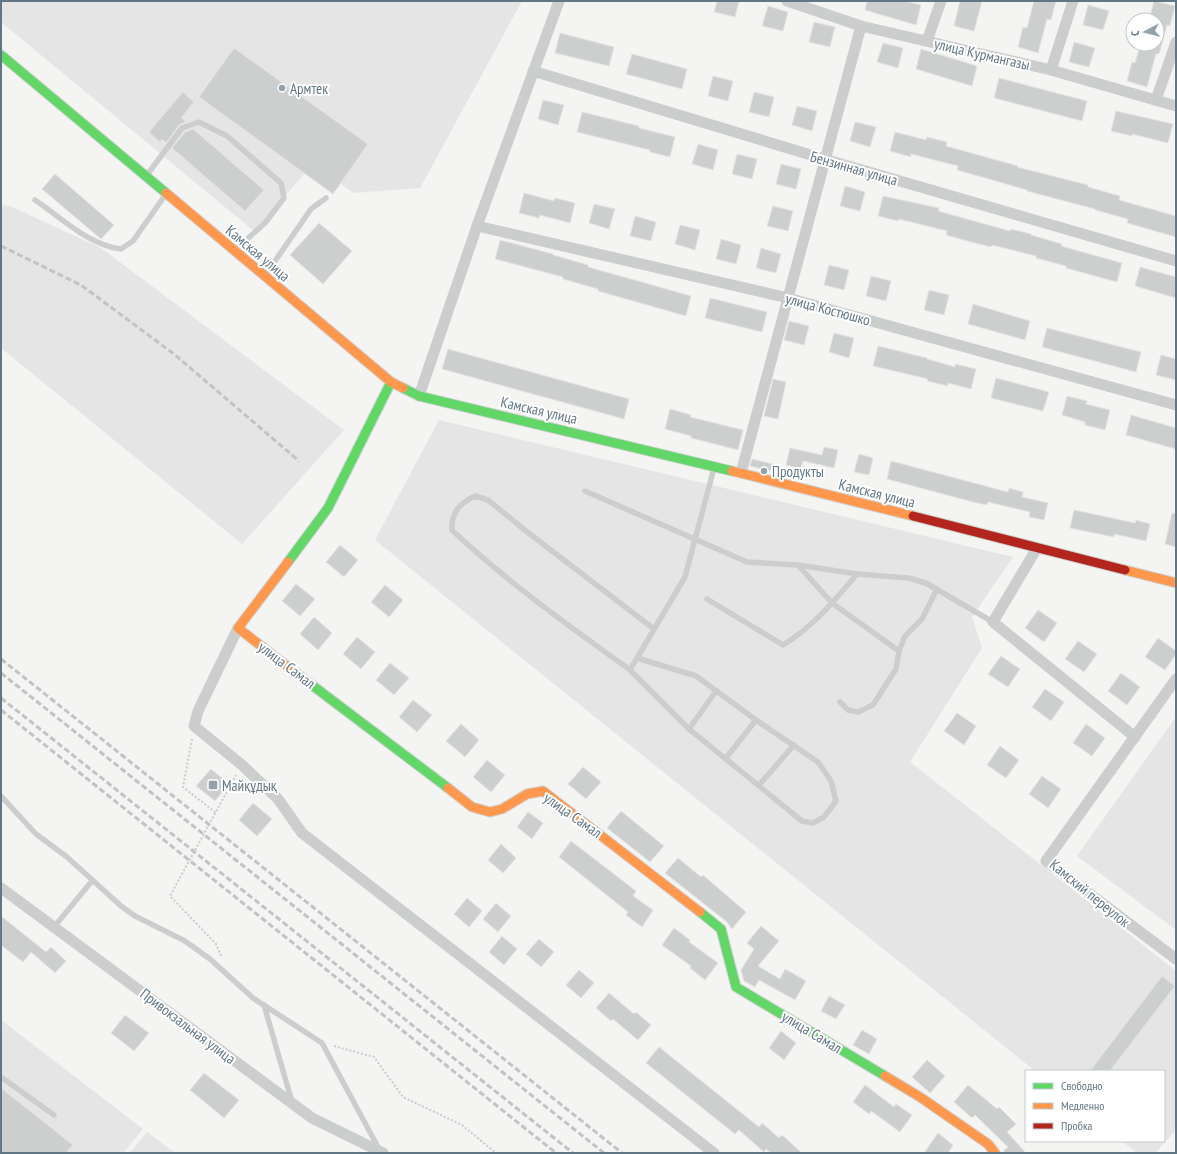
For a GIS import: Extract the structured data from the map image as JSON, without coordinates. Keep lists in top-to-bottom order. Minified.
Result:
{"streets":{"street":["улица Курмангазы","Бензинная улица","Камская улица","улица Костюшко","улица Самал","Камский переулок","Привокзальная улица"]},"places":{"other":["Армтек","Продукты"],"transit":["Майқұдық"]},"legend":["Свободно","Медленно","Пробка"],"north":"left"}
